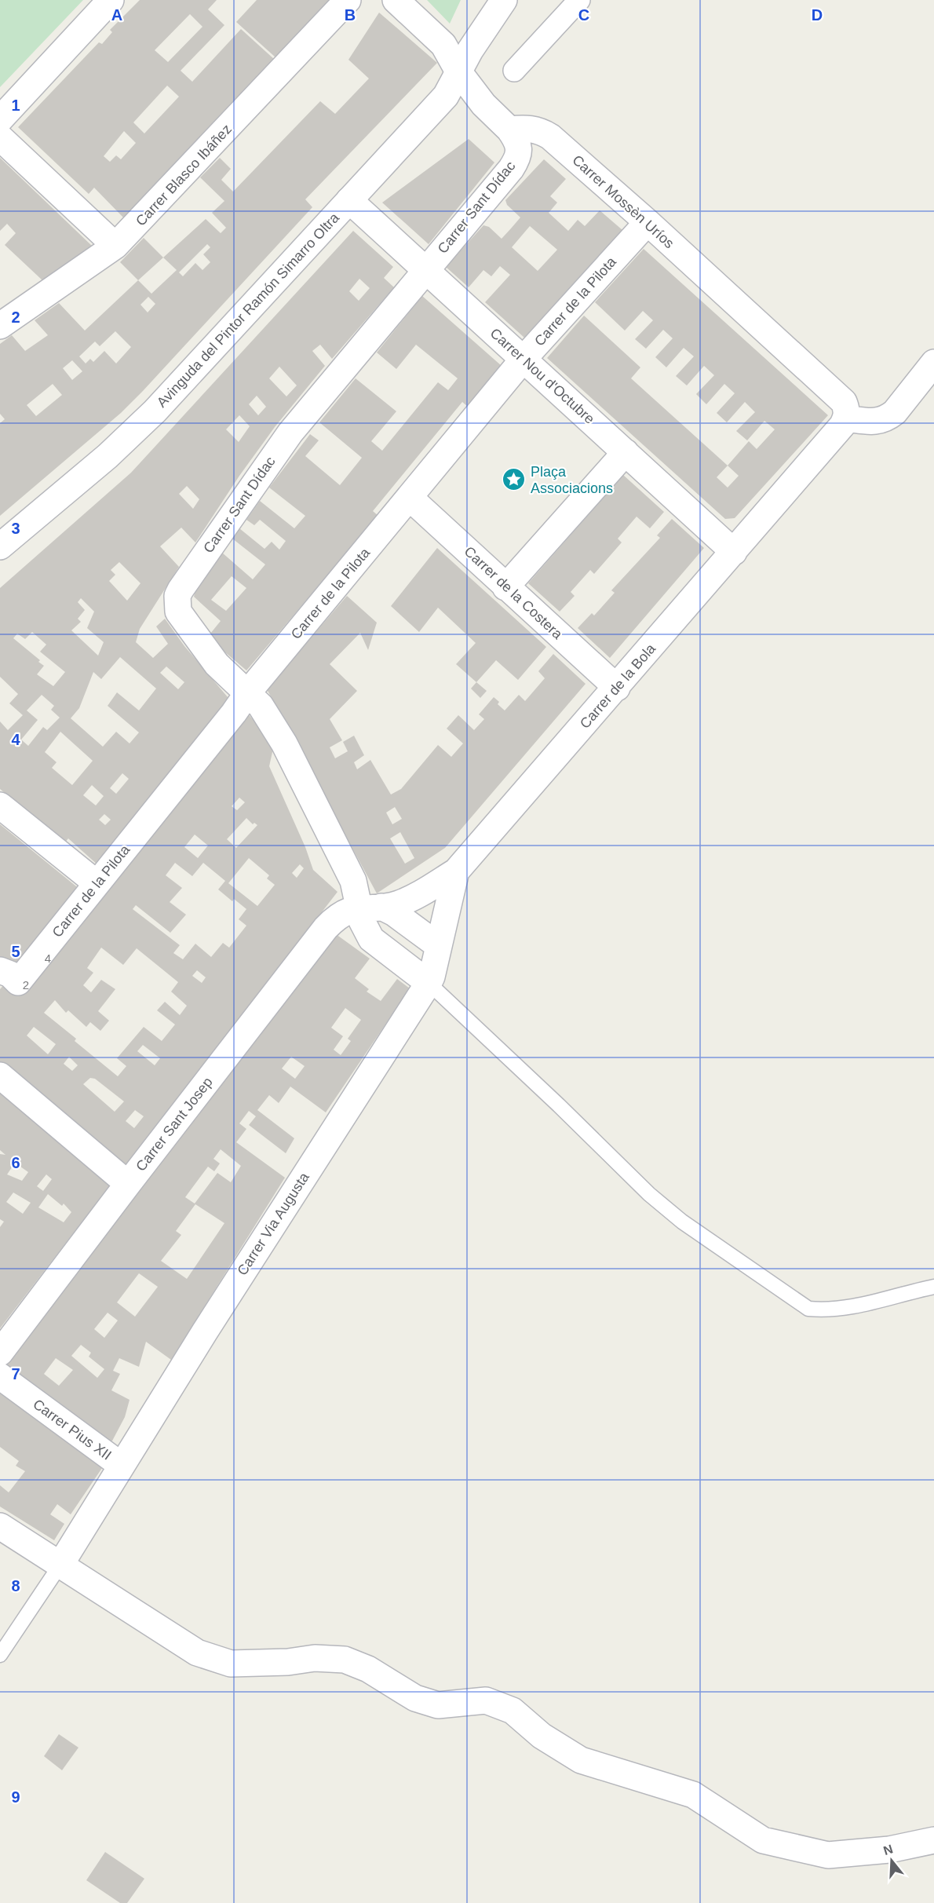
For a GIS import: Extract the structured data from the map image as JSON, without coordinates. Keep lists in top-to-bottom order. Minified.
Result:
{"streets":{"street":["Carrer Blasco Ibáñez","Carrer Mossèn Uríos","Carrer Sant Dídac","Carrer de la Pilota","Avinguda del Pintor Ramón Simarro Oltra","Carrer Nou d'Octubre","Carrer de la Costera","Carrer de la Bola","Carrer Sant Josep","Carrer Via Augusta","Carrer Pius XII"]},"crossings":[["Carrer Mossèn Uríos","Carrer Sant Dídac"],["Carrer Mossèn Uríos","Carrer de la Pilota"],["Carrer Mossèn Uríos","Carrer de la Bola"],["Carrer Sant Dídac","Carrer de la Pilota"],["Carrer Sant Dídac","Carrer Nou d'Octubre"],["Carrer Sant Dídac","Carrer de la Bola"],["Carrer Sant Dídac","Carrer Sant Josep"],["Carrer Sant Dídac","Carrer Via Augusta"],["Carrer de la Pilota","Carrer Nou d'Octubre"],["Carrer de la Pilota","Carrer de la Costera"],["Avinguda del Pintor Ramón Simarro Oltra","Carrer Nou d'Octubre"],["Carrer Nou d'Octubre","Carrer de la Bola"],["Carrer de la Costera","Carrer de la Bola"],["Carrer de la Bola","Carrer Sant Josep"],["Carrer de la Bola","Carrer Via Augusta"],["Carrer Via Augusta","Carrer Pius XII"]],"places":{"place":["Plaça Associacions"]},"house_numbers":["4","2"],"north":"top","grid":{"columns":["A","B","C","D"],"rows":["1","2","3","4","5","6","7","8","9"]}}
